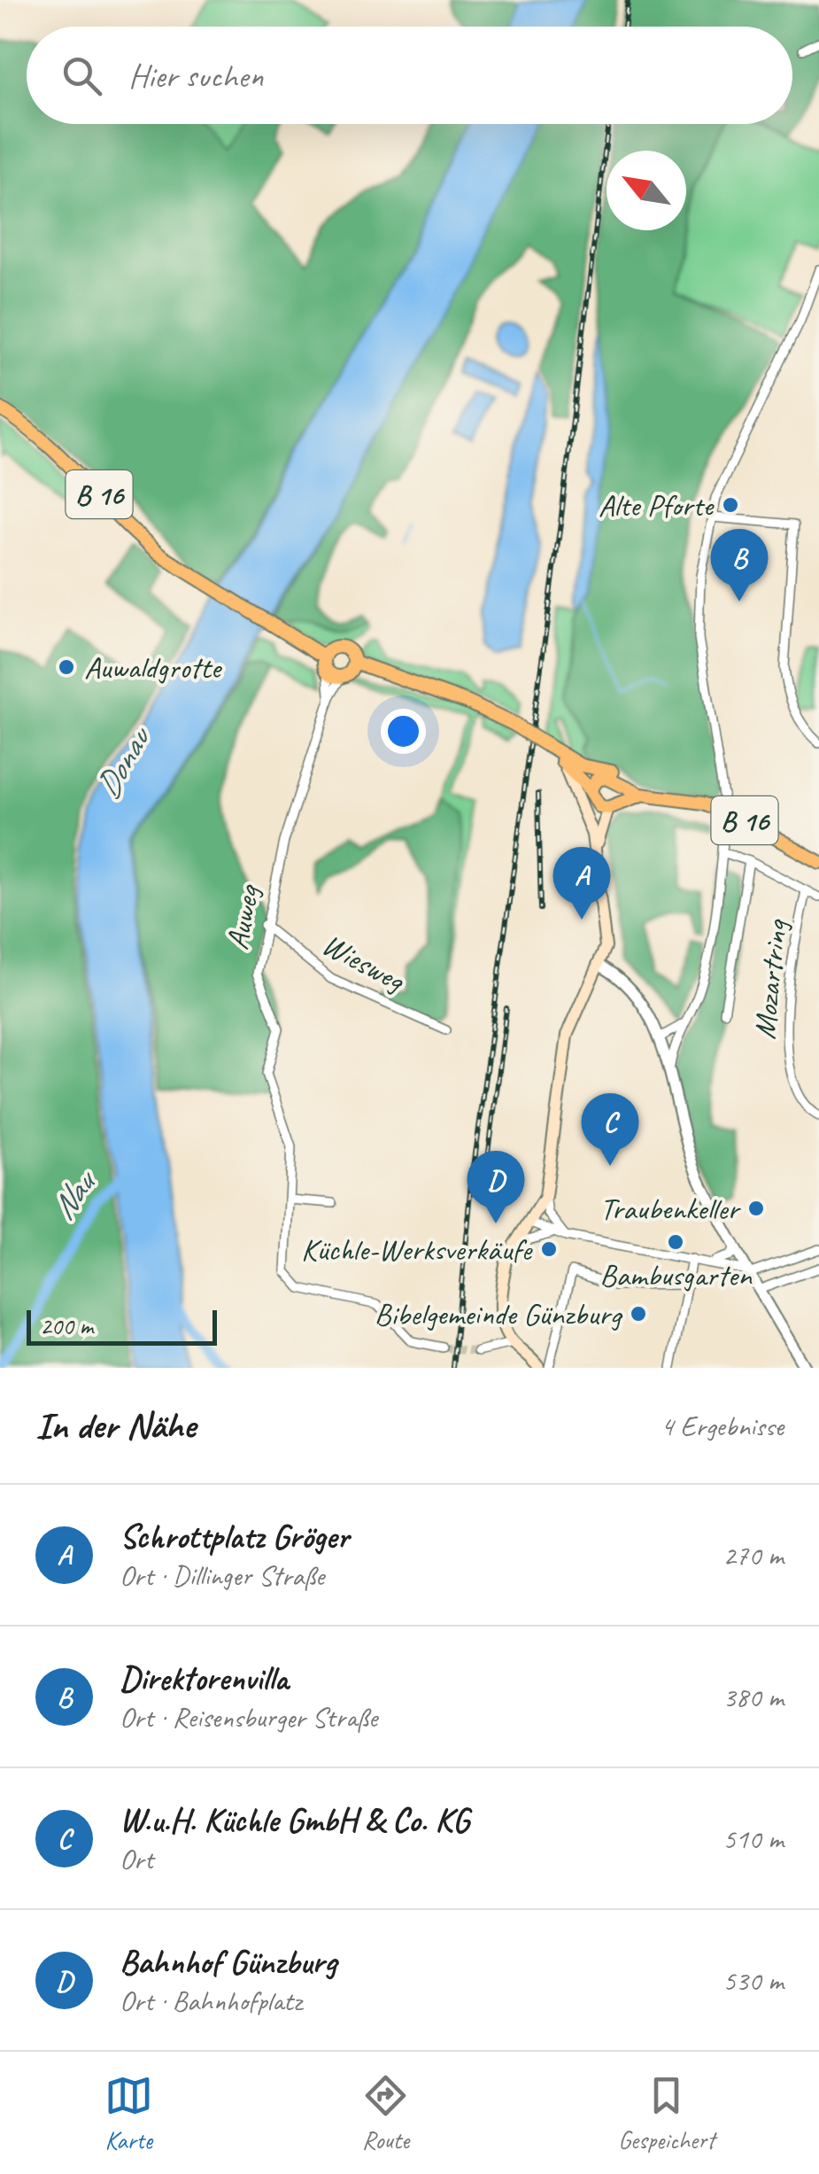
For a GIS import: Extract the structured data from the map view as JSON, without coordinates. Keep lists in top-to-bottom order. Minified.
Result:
{"streets":{"main road":["B 16"],"street":["Auweg","Wiesweg","Mozartring"]},"crossings":[["B 16","Auweg"],["Auweg","Wiesweg"]],"water":["Donau","Nau"],"places":["Alte Pforte","Auwaldgrotte","Traubenkeller","Bambusgarten","Küchle-Werksverkäufe","Bibelgemeinde Günzburg"],"scale_bar":"200 m","north":"top left","page":{"search":"Hier suchen","pins":["B","A","C","D"],"scale":"200 m","heading":["In der Nähe","4 Ergebnisse"],"list":[{"mark":"A","name":"Schrottplatz Gröger","note":"Ort · Dillinger Straße","value":"270 m"},{"mark":"B","name":"Direktorenvilla","note":"Ort · Reisensburger Straße","value":"380 m"},{"mark":"C","name":"W.u.H. Küchle GmbH & Co. KG","note":"Ort","value":"510 m"},{"mark":"D","name":"Bahnhof Günzburg","note":"Ort · Bahnhofplatz","value":"530 m"}],"nav":["Karte","Route","Gespeichert"]}}
